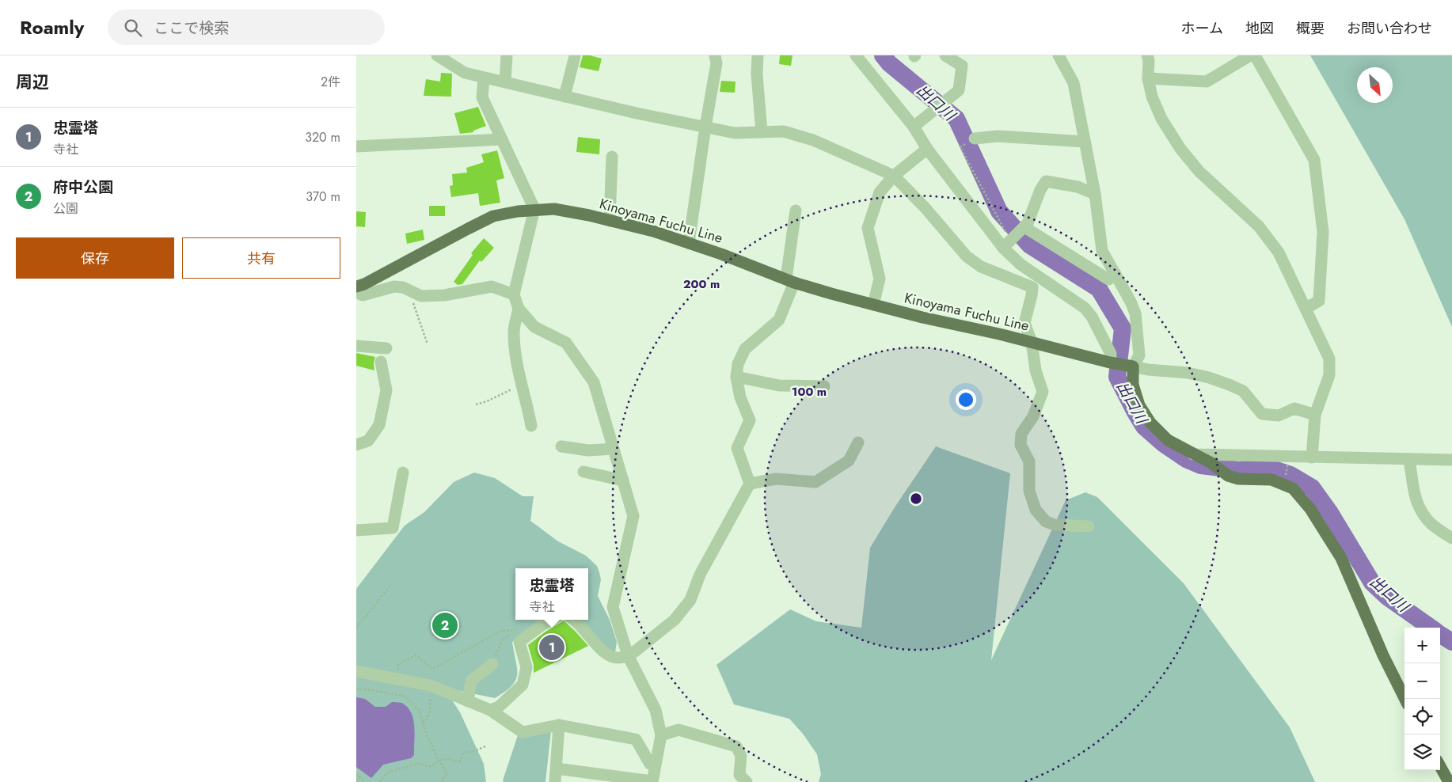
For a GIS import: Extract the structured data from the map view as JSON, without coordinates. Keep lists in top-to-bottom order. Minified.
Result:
{"streets":{"main road":["Kinoyama Fuchu Line"]},"water":["出口川"],"north":"bottom right","page":{"header":"Roamly","search":"ここで検索","nav":["ホーム","地図","概要","お問い合わせ"],"heading":["周辺","2件"],"list":[{"mark":"1","name":"忠霊塔","note":"寺社","value":"320 m"},{"mark":"2","name":"府中公園","note":"公園","value":"370 m"}],"buttons":["保存","共有"],"popup":["忠霊塔","寺社"],"pins":["2","1"],"map_buttons":["+","−"]},"rings":["200 m","100 m"]}
